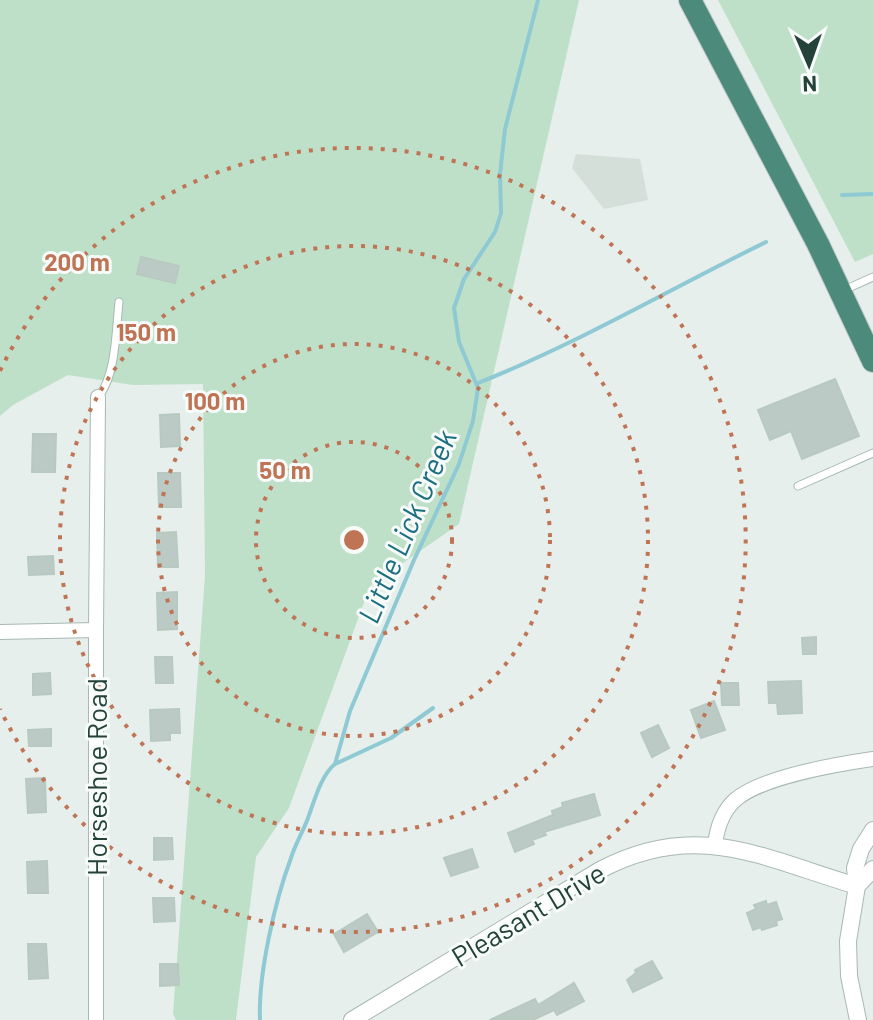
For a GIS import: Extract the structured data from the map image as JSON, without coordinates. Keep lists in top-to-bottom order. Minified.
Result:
{"streets":{"street":["Horseshoe Road","Pleasant Drive"]},"water":["Little Lick Creek"],"north":"bottom","rings":["200 m","150 m","100 m","50 m"]}
